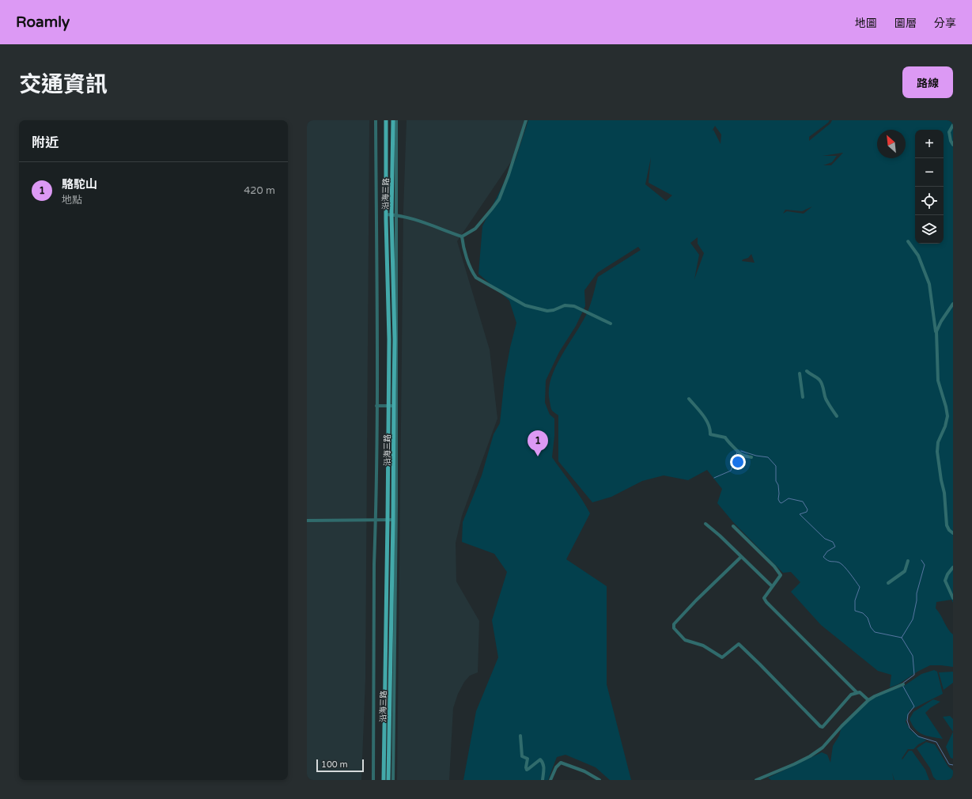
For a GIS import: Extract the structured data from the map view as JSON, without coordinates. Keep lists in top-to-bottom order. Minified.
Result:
{"streets":{"main road":["沿海三路"]},"scale_bar":"100 m","north":"top left","page":{"header":"Roamly","nav":["地圖","圖層","分享"],"title":"交通資訊","buttons":"路線","heading":"附近","map_buttons":["+","−"],"list":[{"mark":"1","name":"駱駝山","note":"地點","value":"420 m"}],"pins":"1","scale":"100 m"}}
